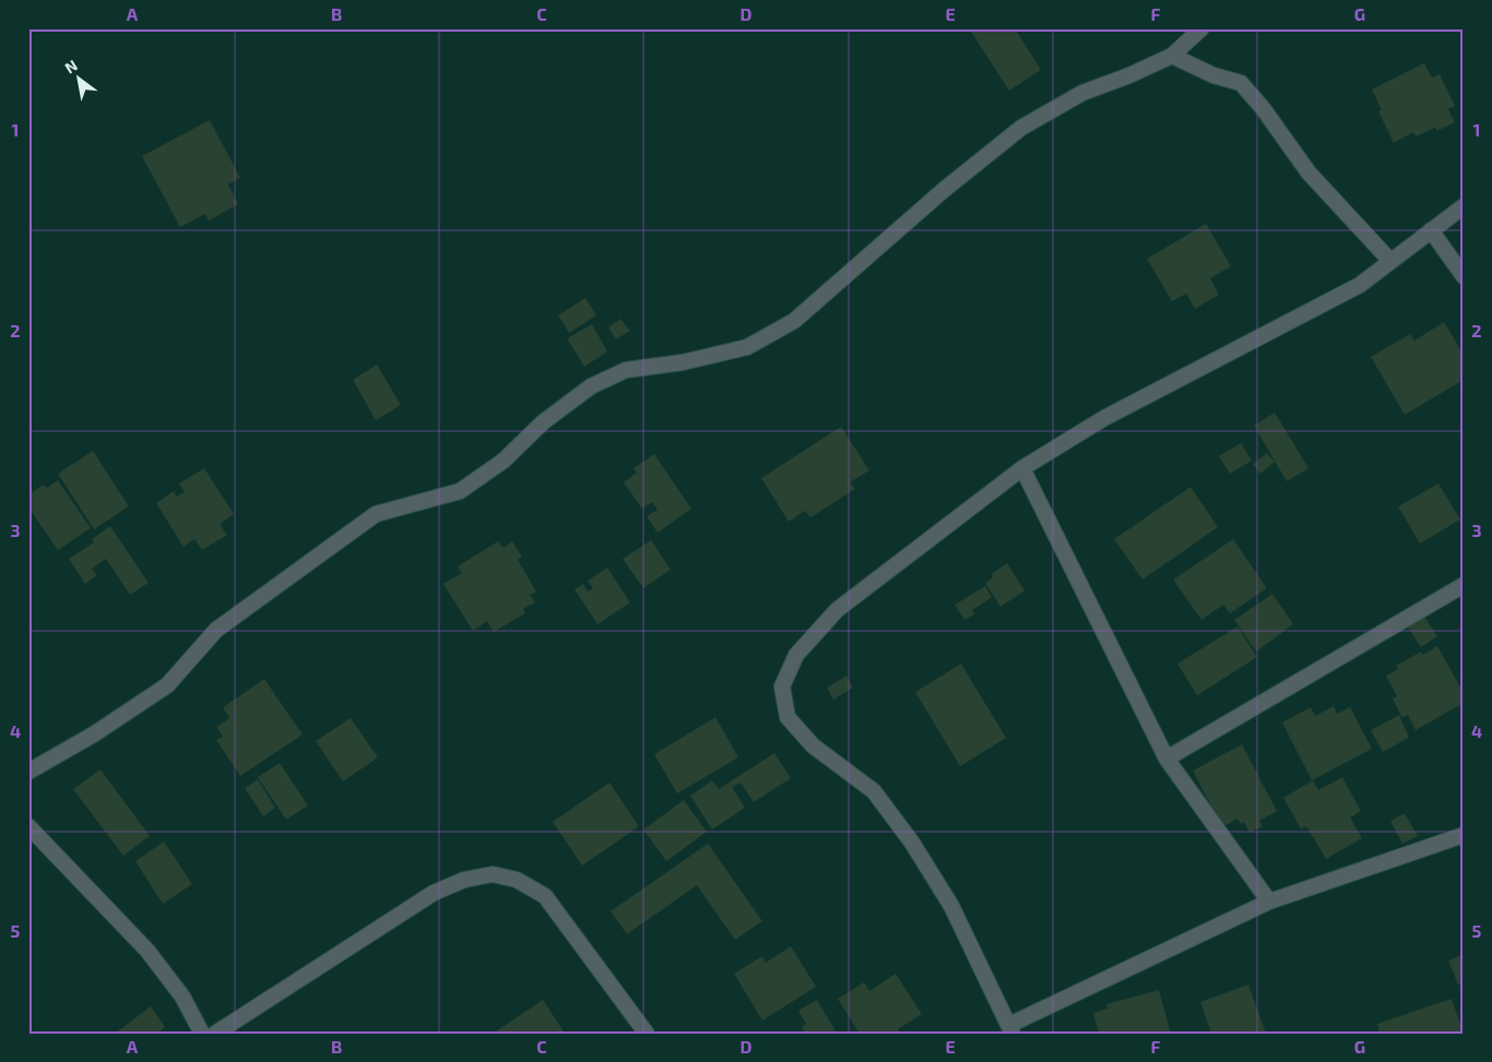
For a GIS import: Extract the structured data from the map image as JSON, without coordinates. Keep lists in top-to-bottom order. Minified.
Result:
{"north":"top left","grid":{"columns":["A","B","C","D","E","F","G"],"rows":["1","2","3","4","5"]}}
